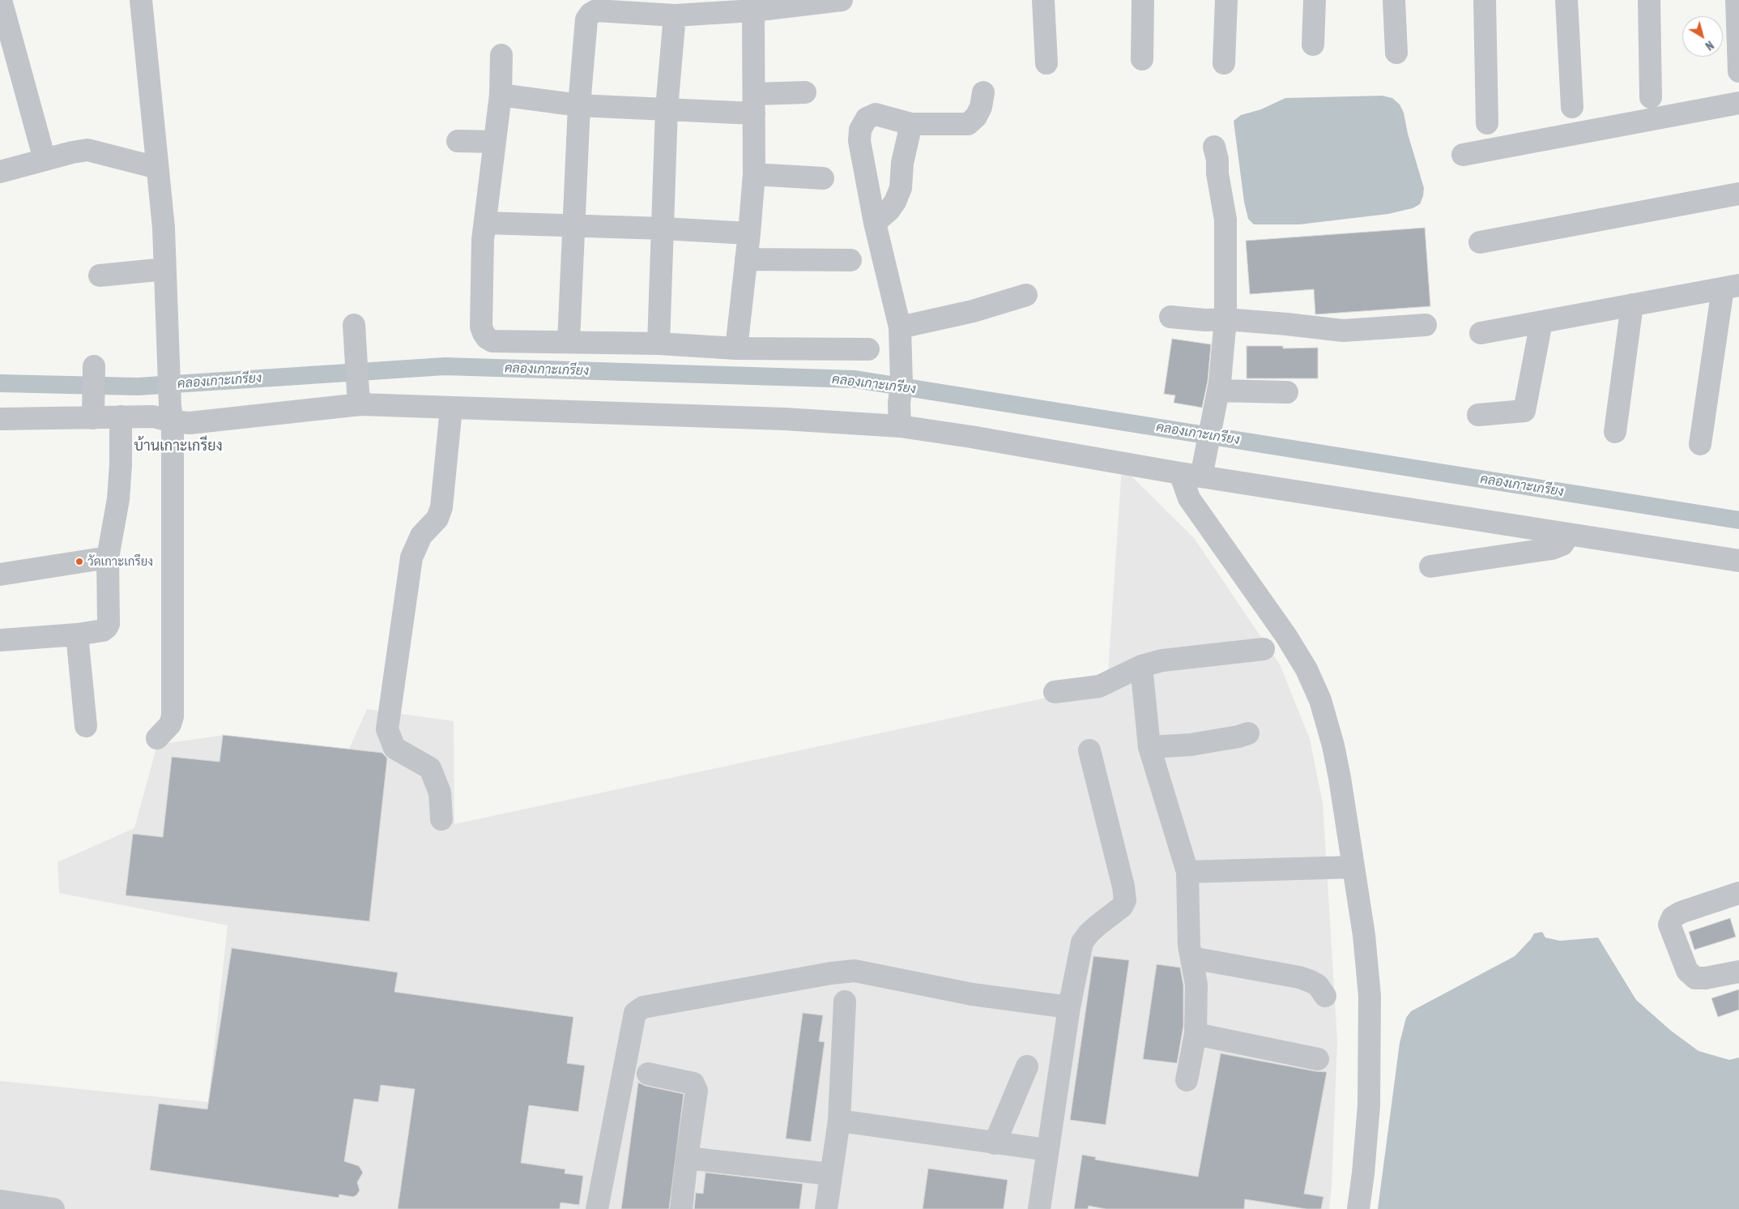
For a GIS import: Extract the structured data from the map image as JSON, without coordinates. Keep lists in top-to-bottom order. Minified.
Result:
{"districts":["บ้านเกาะเกรียง"],"water":["คลองเกาะเกรียง"],"places":["วัดเกาะเกรียง"],"north":"bottom right"}
